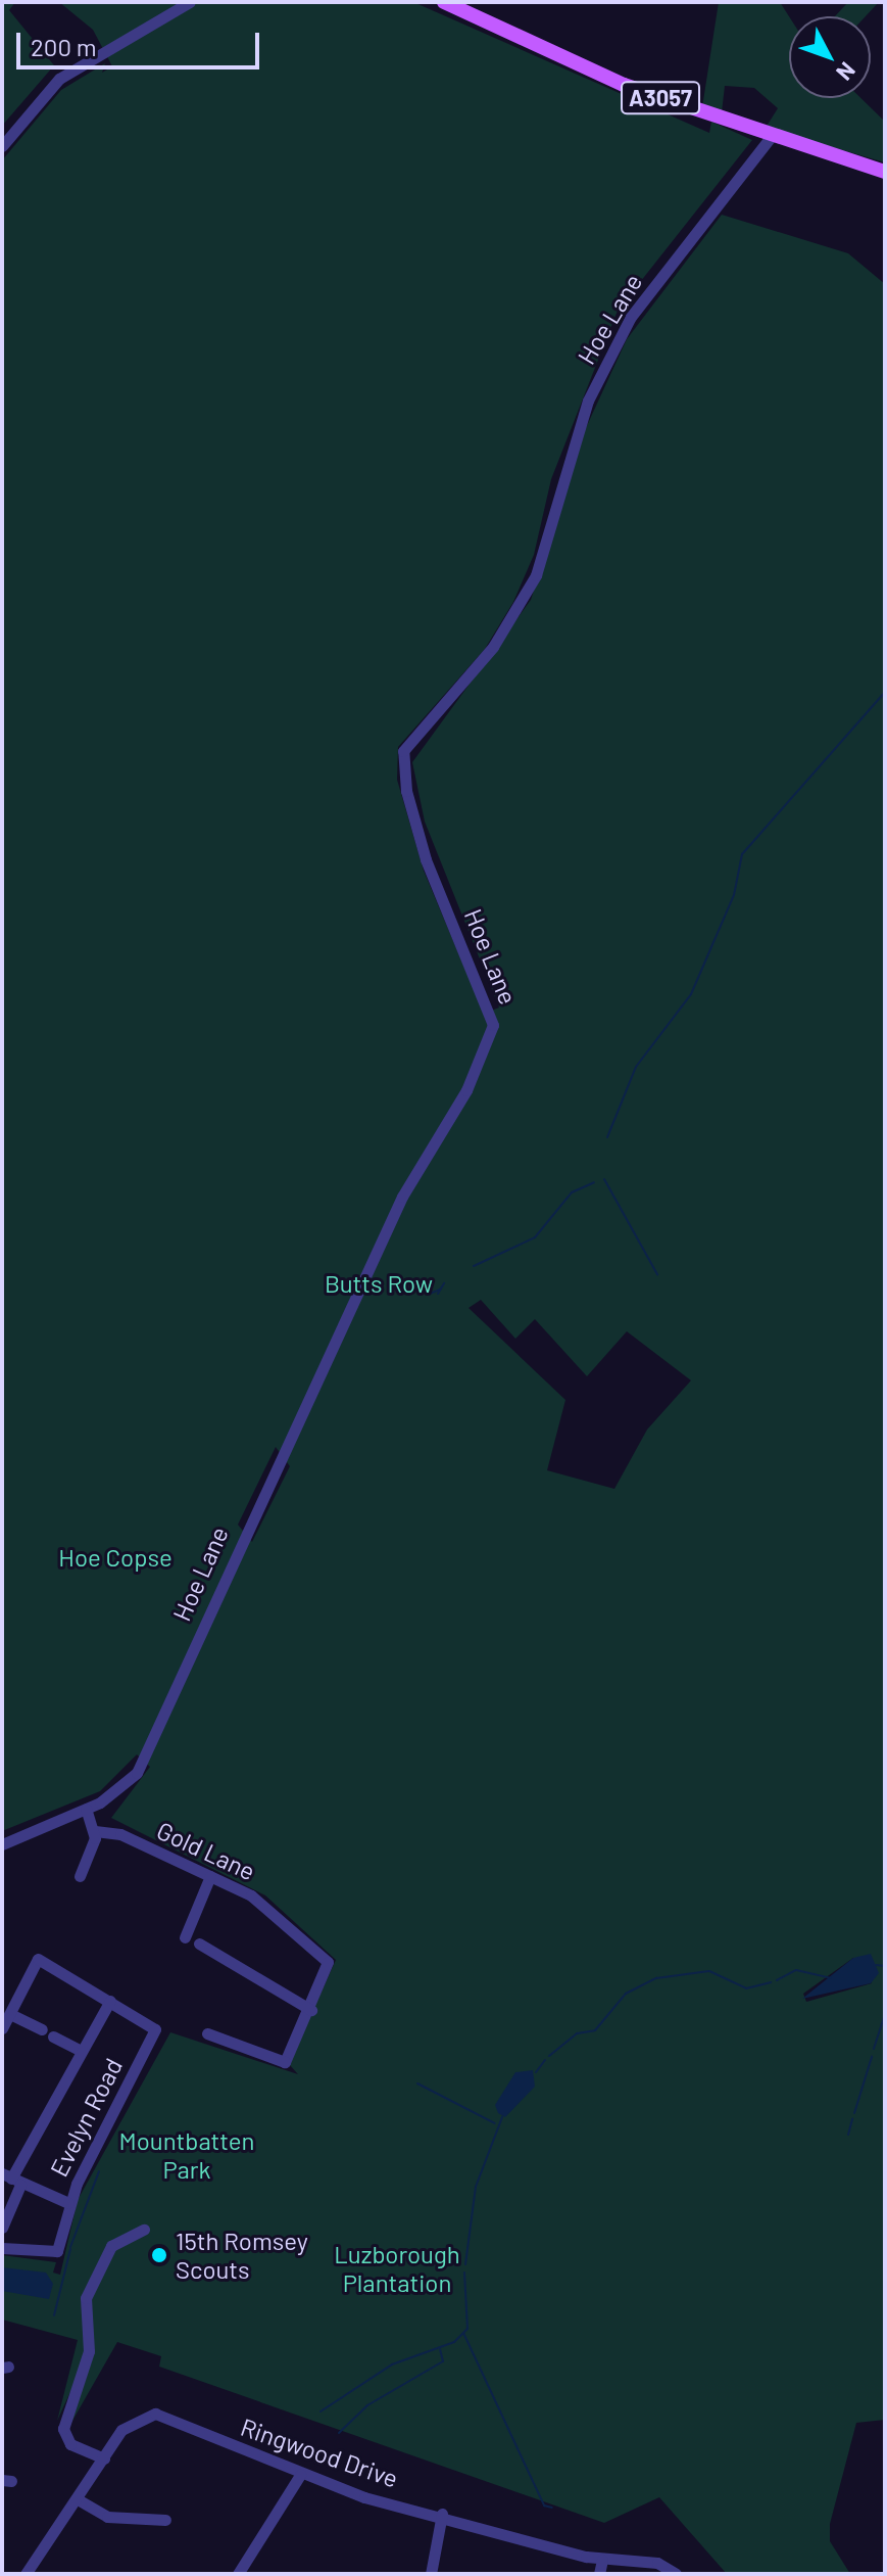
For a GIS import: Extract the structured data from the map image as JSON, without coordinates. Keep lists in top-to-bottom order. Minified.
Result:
{"streets":{"main road":["A3057"],"street":["Hoe Lane","Gold Lane","Evelyn Road","Ringwood Drive"]},"crossings":[["A3057","Hoe Lane"]],"parks":["Butts Row","Hoe Copse","Mountbatten Park","Luzborough Plantation"],"places":["15th Romsey Scouts"],"scale_bar":"200 m","north":"bottom right"}
